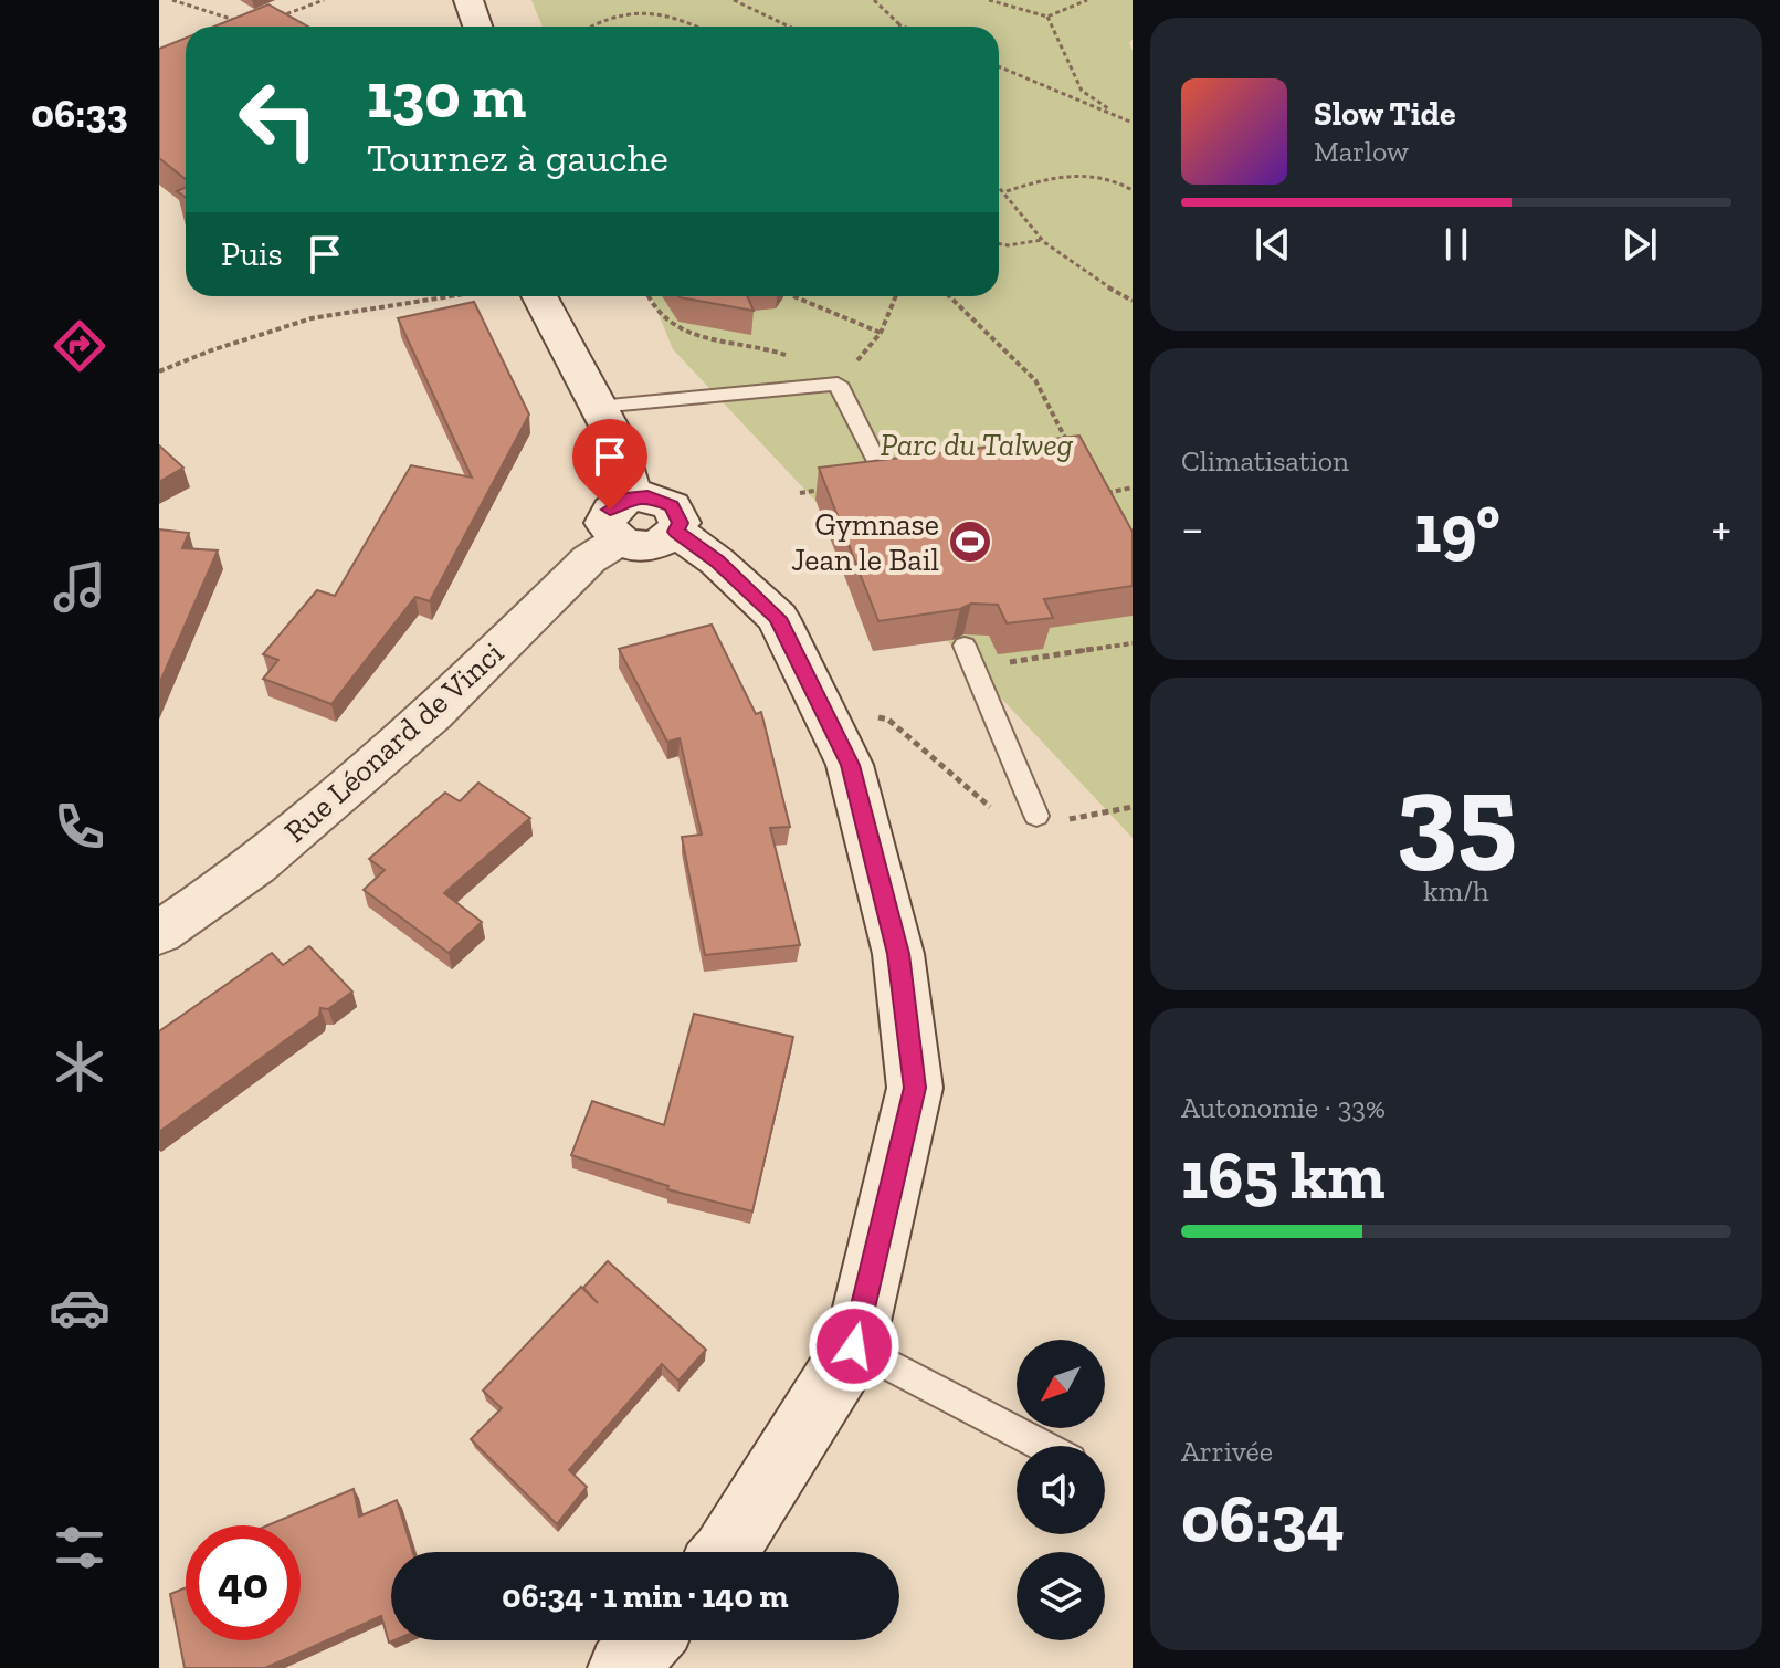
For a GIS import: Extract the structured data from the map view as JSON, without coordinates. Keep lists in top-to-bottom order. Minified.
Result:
{"streets":{"street":["Rue Léonard de Vinci"]},"parks":["Parc du Talweg"],"places":{"sports":["Gymnase Jean le Bail"]},"north":"bottom left","page":{"tabs":"06:33","turn":["130 m","Tournez à gauche"],"song":["Slow Tide","Marlow"],"then":"Puis","tile":["Climatisation",["35","km/h"],["Autonomie · 33%","165 km"],["Arrivée","06:34"]],"heat":["−","19°","+"],"limit":"40","trip":"06:34 · 1 min · 140 m"}}
